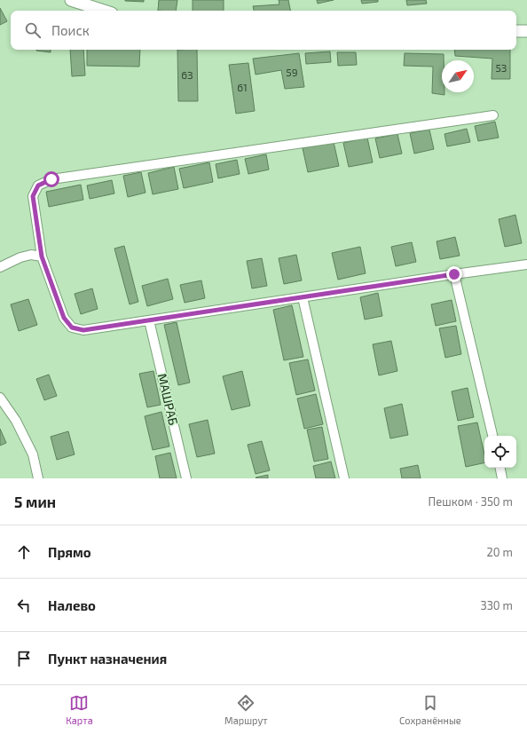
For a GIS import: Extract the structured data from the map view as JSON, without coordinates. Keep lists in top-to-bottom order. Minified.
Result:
{"streets":{"street":["МАШРАБ"]},"house_numbers":["53","59","63","61"],"north":"top right","page":{"search":"Поиск","heading":["5 мин","Пешком · 350 m"],"list":[["Прямо","20 m"],["Налево","330 m"],"Пункт назначения"],"nav":["Карта","Маршрут","Сохранённые"]}}
